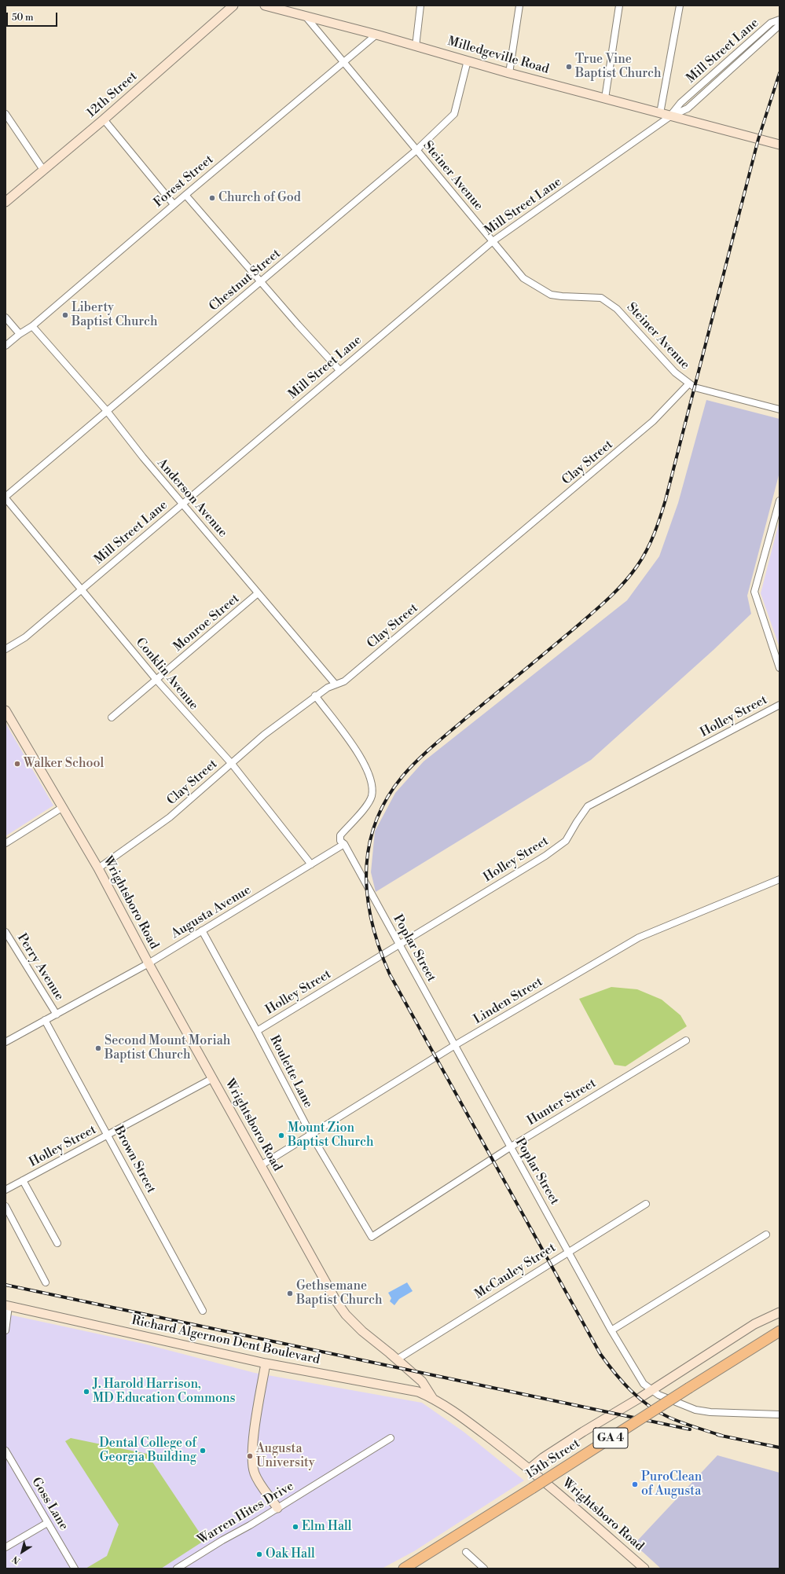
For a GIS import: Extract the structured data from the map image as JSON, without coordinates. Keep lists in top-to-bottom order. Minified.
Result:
{"streets":{"main road":["GA 4","15th Street"],"street":["Mill Street Lane","Milledgeville Road","12th Street","Steiner Avenue","Forest Street","Chestnut Street","Clay Street","Anderson Avenue","Monroe Street","Conklin Avenue","Holley Street","Wrightsboro Road","Augusta Avenue","Poplar Street","Perry Avenue","Linden Street","Roulette Lane","Hunter Street","Brown Street","McCauley Street","Richard Algernon Dent Boulevard","Goss Lane","Warren Hites Drive"]},"crossings":[["Mill Street Lane","Milledgeville Road"],["Mill Street Lane","Steiner Avenue"],["Mill Street Lane","Anderson Avenue"],["Mill Street Lane","Conklin Avenue"],["Milledgeville Road","Steiner Avenue"],["Milledgeville Road","Forest Street"],["Milledgeville Road","Chestnut Street"],["Steiner Avenue","Forest Street"],["Steiner Avenue","Chestnut Street"],["Steiner Avenue","Clay Street"],["Forest Street","Anderson Avenue"],["Chestnut Street","Anderson Avenue"],["Chestnut Street","Conklin Avenue"],["Clay Street","Anderson Avenue"],["Clay Street","Conklin Avenue"],["Clay Street","Wrightsboro Road"],["Anderson Avenue","Monroe Street"],["Monroe Street","Conklin Avenue"],["Conklin Avenue","Augusta Avenue"],["Holley Street","Wrightsboro Road"],["Holley Street","Poplar Street"],["Holley Street","Roulette Lane"],["Holley Street","Brown Street"],["Wrightsboro Road","Augusta Avenue"],["Wrightsboro Road","Linden Street"],["Wrightsboro Road","McCauley Street"],["Wrightsboro Road","Richard Algernon Dent Boulevard"],["Augusta Avenue","Poplar Street"],["Augusta Avenue","Perry Avenue"],["Augusta Avenue","Roulette Lane"],["Augusta Avenue","Brown Street"],["Poplar Street","Linden Street"],["Poplar Street","Hunter Street"],["Poplar Street","McCauley Street"],["Linden Street","Roulette Lane"],["Roulette Lane","Hunter Street"]],"places":["True Vine Baptist Church","Church of God","Liberty Baptist Church","Walker School","Second Mount Moriah Baptist Church","Mount Zion Baptist Church","Gethsemane Baptist Church","J. Harold Harrison, MD Education Commons","Dental College of Georgia Building","Augusta University","PuroClean of Augusta","Elm Hall","Oak Hall"],"scale_bar":"50 m","north":"bottom left"}
